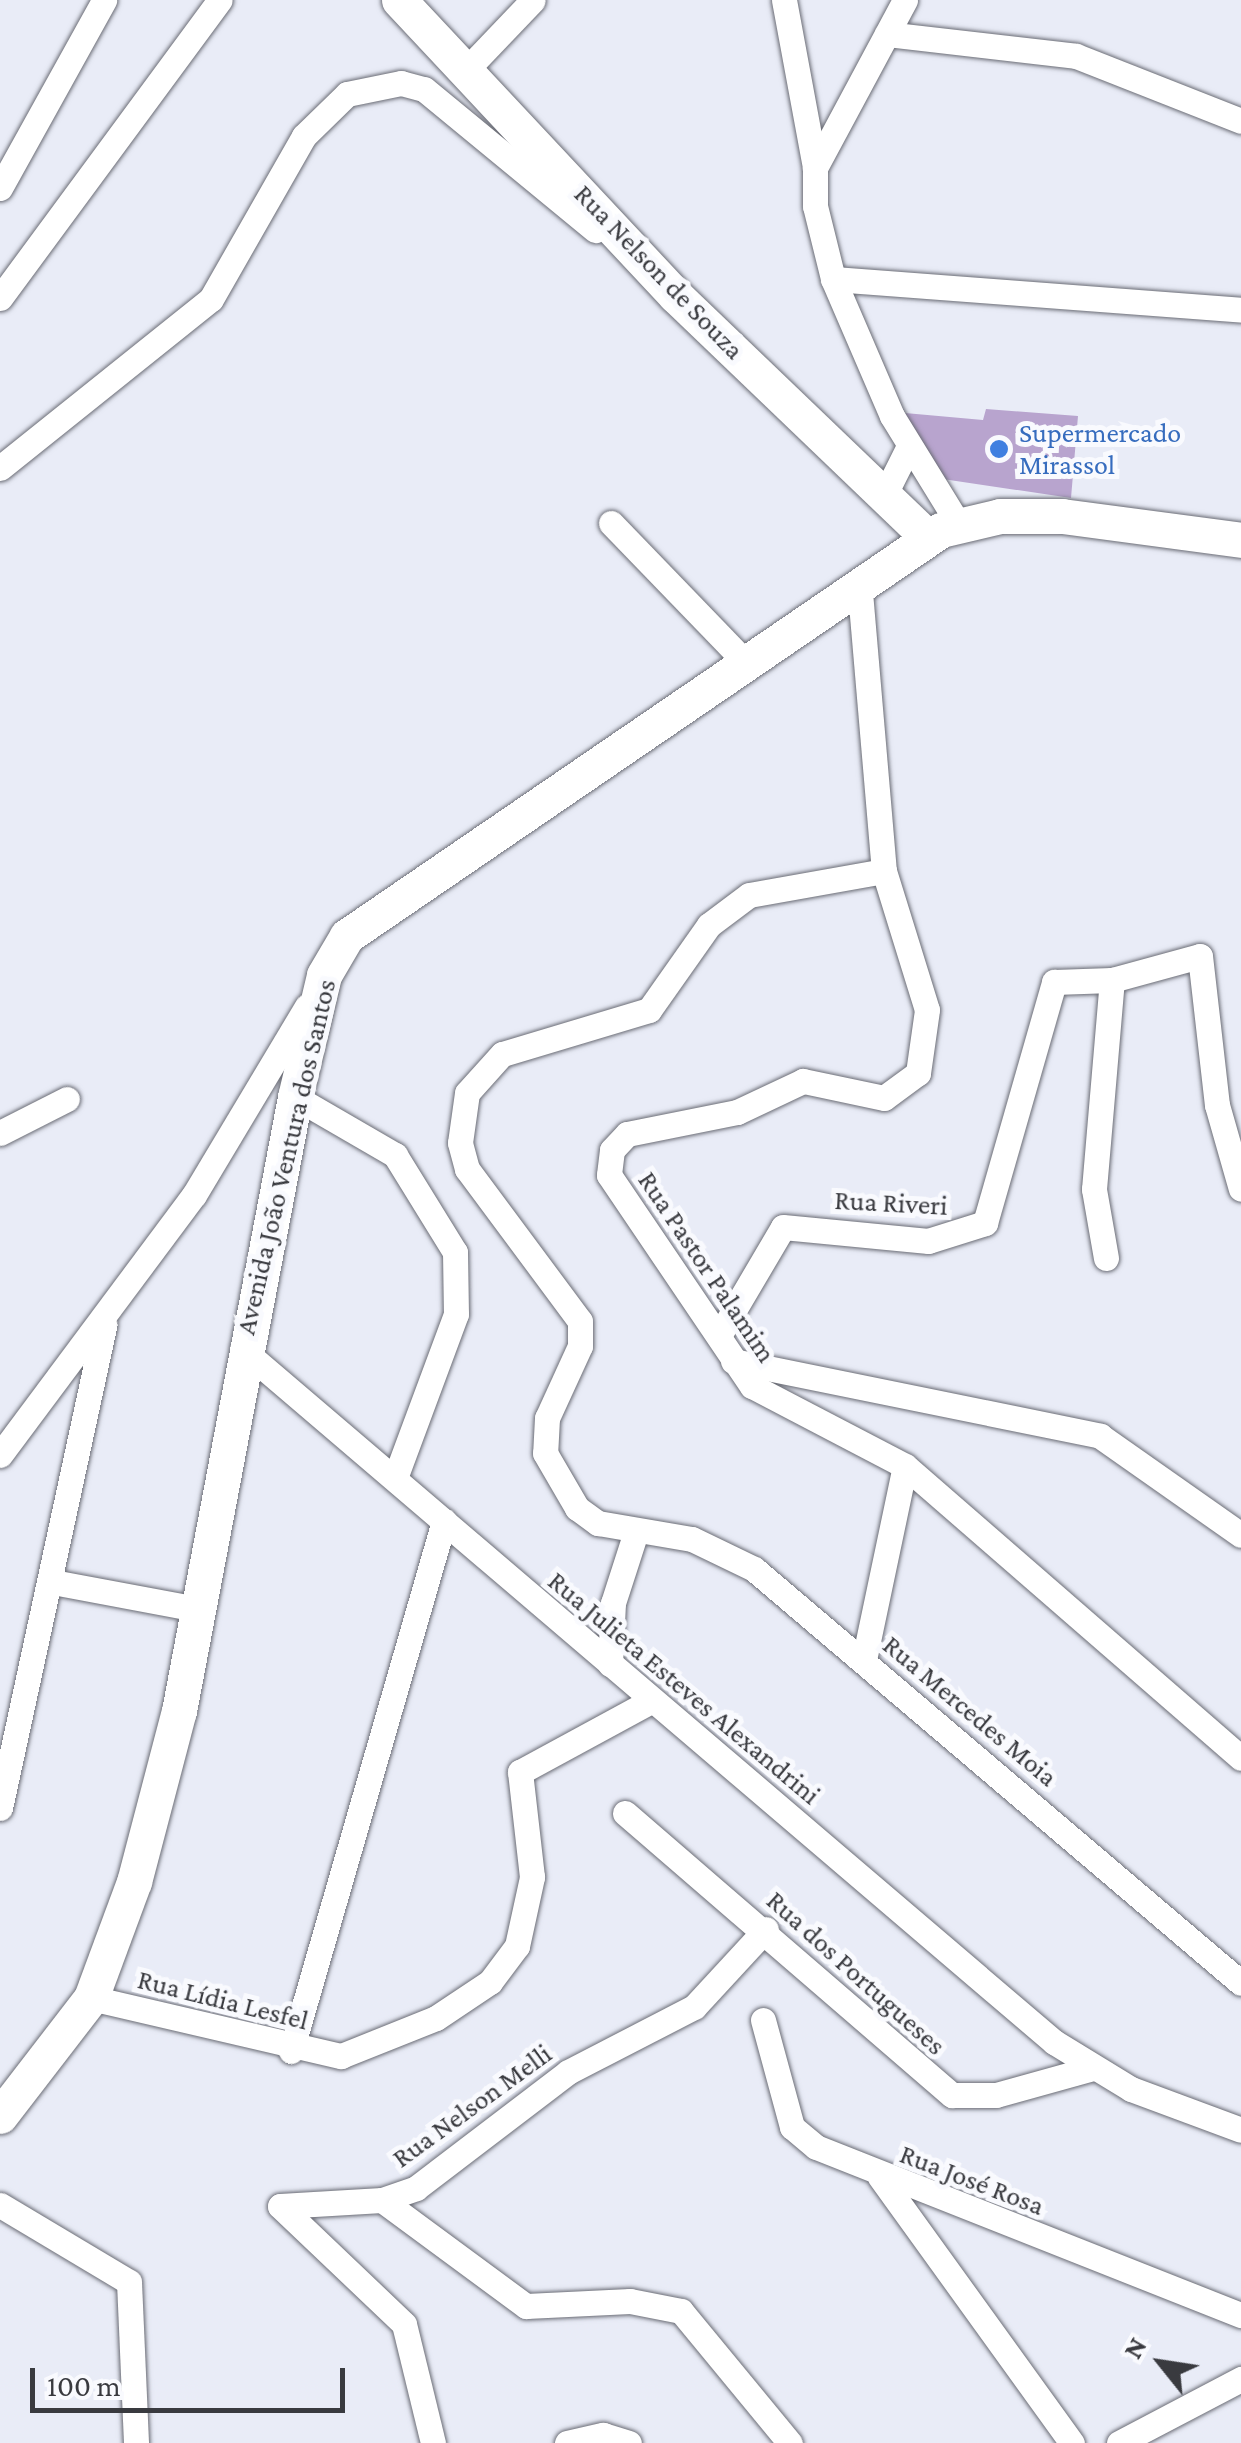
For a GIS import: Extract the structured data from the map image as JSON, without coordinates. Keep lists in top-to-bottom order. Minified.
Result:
{"streets":{"main road":["Rua Nelson de Souza","Avenida João Ventura dos Santos"],"street":["Rua Riveri","Rua Pastor Palamim","Rua Julieta Esteves Alexandrini","Rua Mercedes Moia","Rua dos Portugueses","Rua Lídia Lesfel","Rua Nelson Melli","Rua José Rosa"]},"crossings":[["Rua Nelson de Souza","Avenida João Ventura dos Santos"],["Avenida João Ventura dos Santos","Rua Pastor Palamim"],["Avenida João Ventura dos Santos","Rua Julieta Esteves Alexandrini"],["Avenida João Ventura dos Santos","Rua Lídia Lesfel"],["Rua Riveri","Rua Pastor Palamim"],["Rua Pastor Palamim","Rua Mercedes Moia"],["Rua Julieta Esteves Alexandrini","Rua dos Portugueses"],["Rua Julieta Esteves Alexandrini","Rua Lídia Lesfel"],["Rua dos Portugueses","Rua Nelson Melli"]],"places":["Supermercado Mirassol"],"scale_bar":"100 m","north":"top left"}
